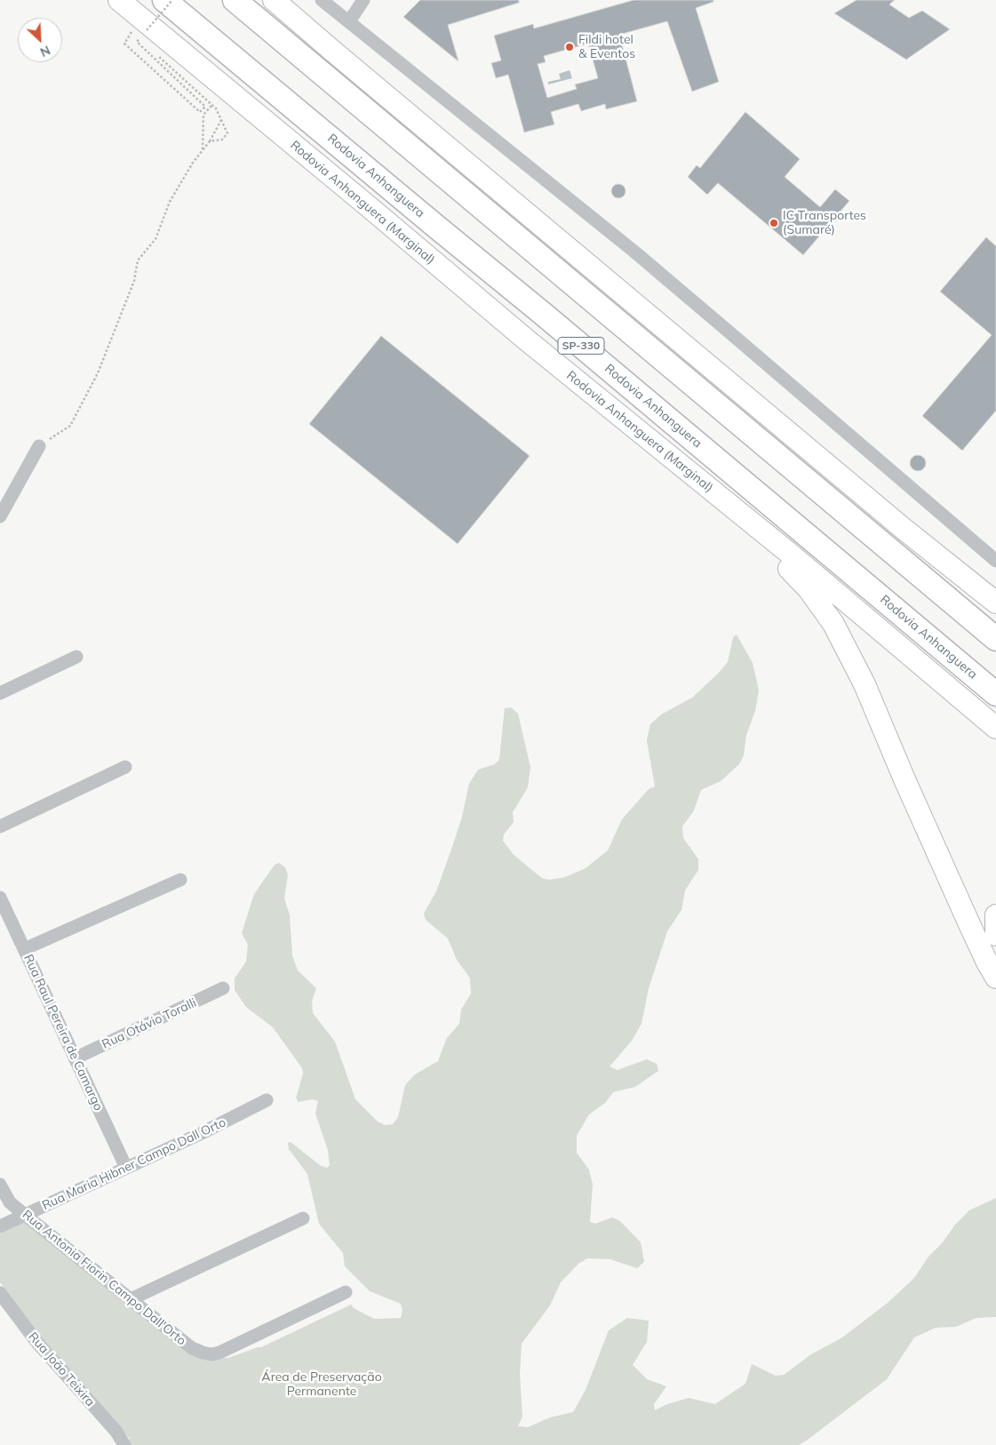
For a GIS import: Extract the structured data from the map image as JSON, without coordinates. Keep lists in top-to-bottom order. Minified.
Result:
{"streets":{"highway":["Rodovia Anhanguera","Rodovia Anhanguera (Marginal)","SP-330"],"street":["Rua Otávio Toralli","Rua Raul Pereira de Camargo","Rua Maria Hibner Campo Dall Orto","Rua Antonia Fiorin Campo Dall'Orto","Rua João Teixira"]},"crossings":[["Rua Otávio Toralli","Rua Raul Pereira de Camargo"],["Rua Raul Pereira de Camargo","Rua Maria Hibner Campo Dall Orto"],["Rua Maria Hibner Campo Dall Orto","Rua Antonia Fiorin Campo Dall'Orto"]],"parks":["Área de Preservação Permanente"],"places":["Fildi hotel & Eventos","IC Transportes (Sumaré)"],"north":"bottom right"}
